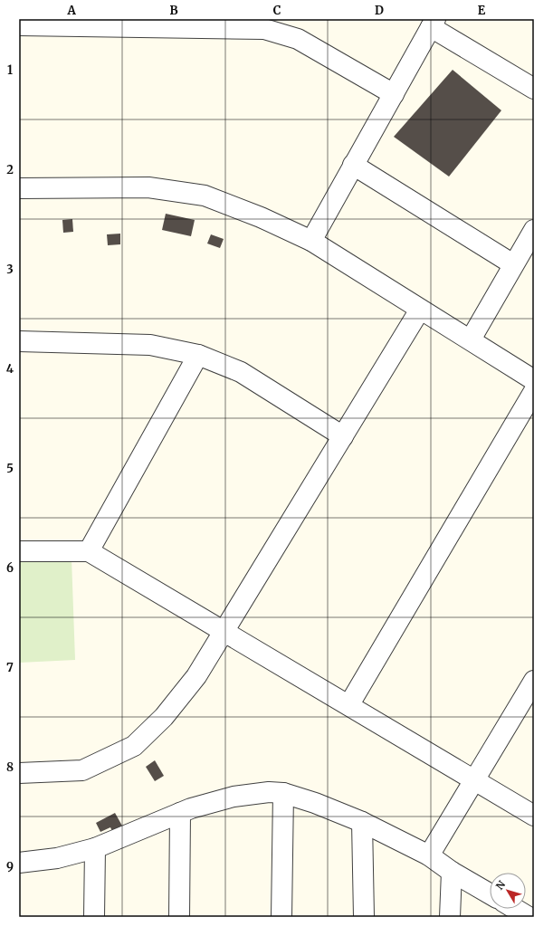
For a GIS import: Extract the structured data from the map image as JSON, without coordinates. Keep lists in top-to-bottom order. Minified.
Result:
{"north":"top left","grid":{"columns":["A","B","C","D","E"],"rows":["1","2","3","4","5","6","7","8","9"]}}
